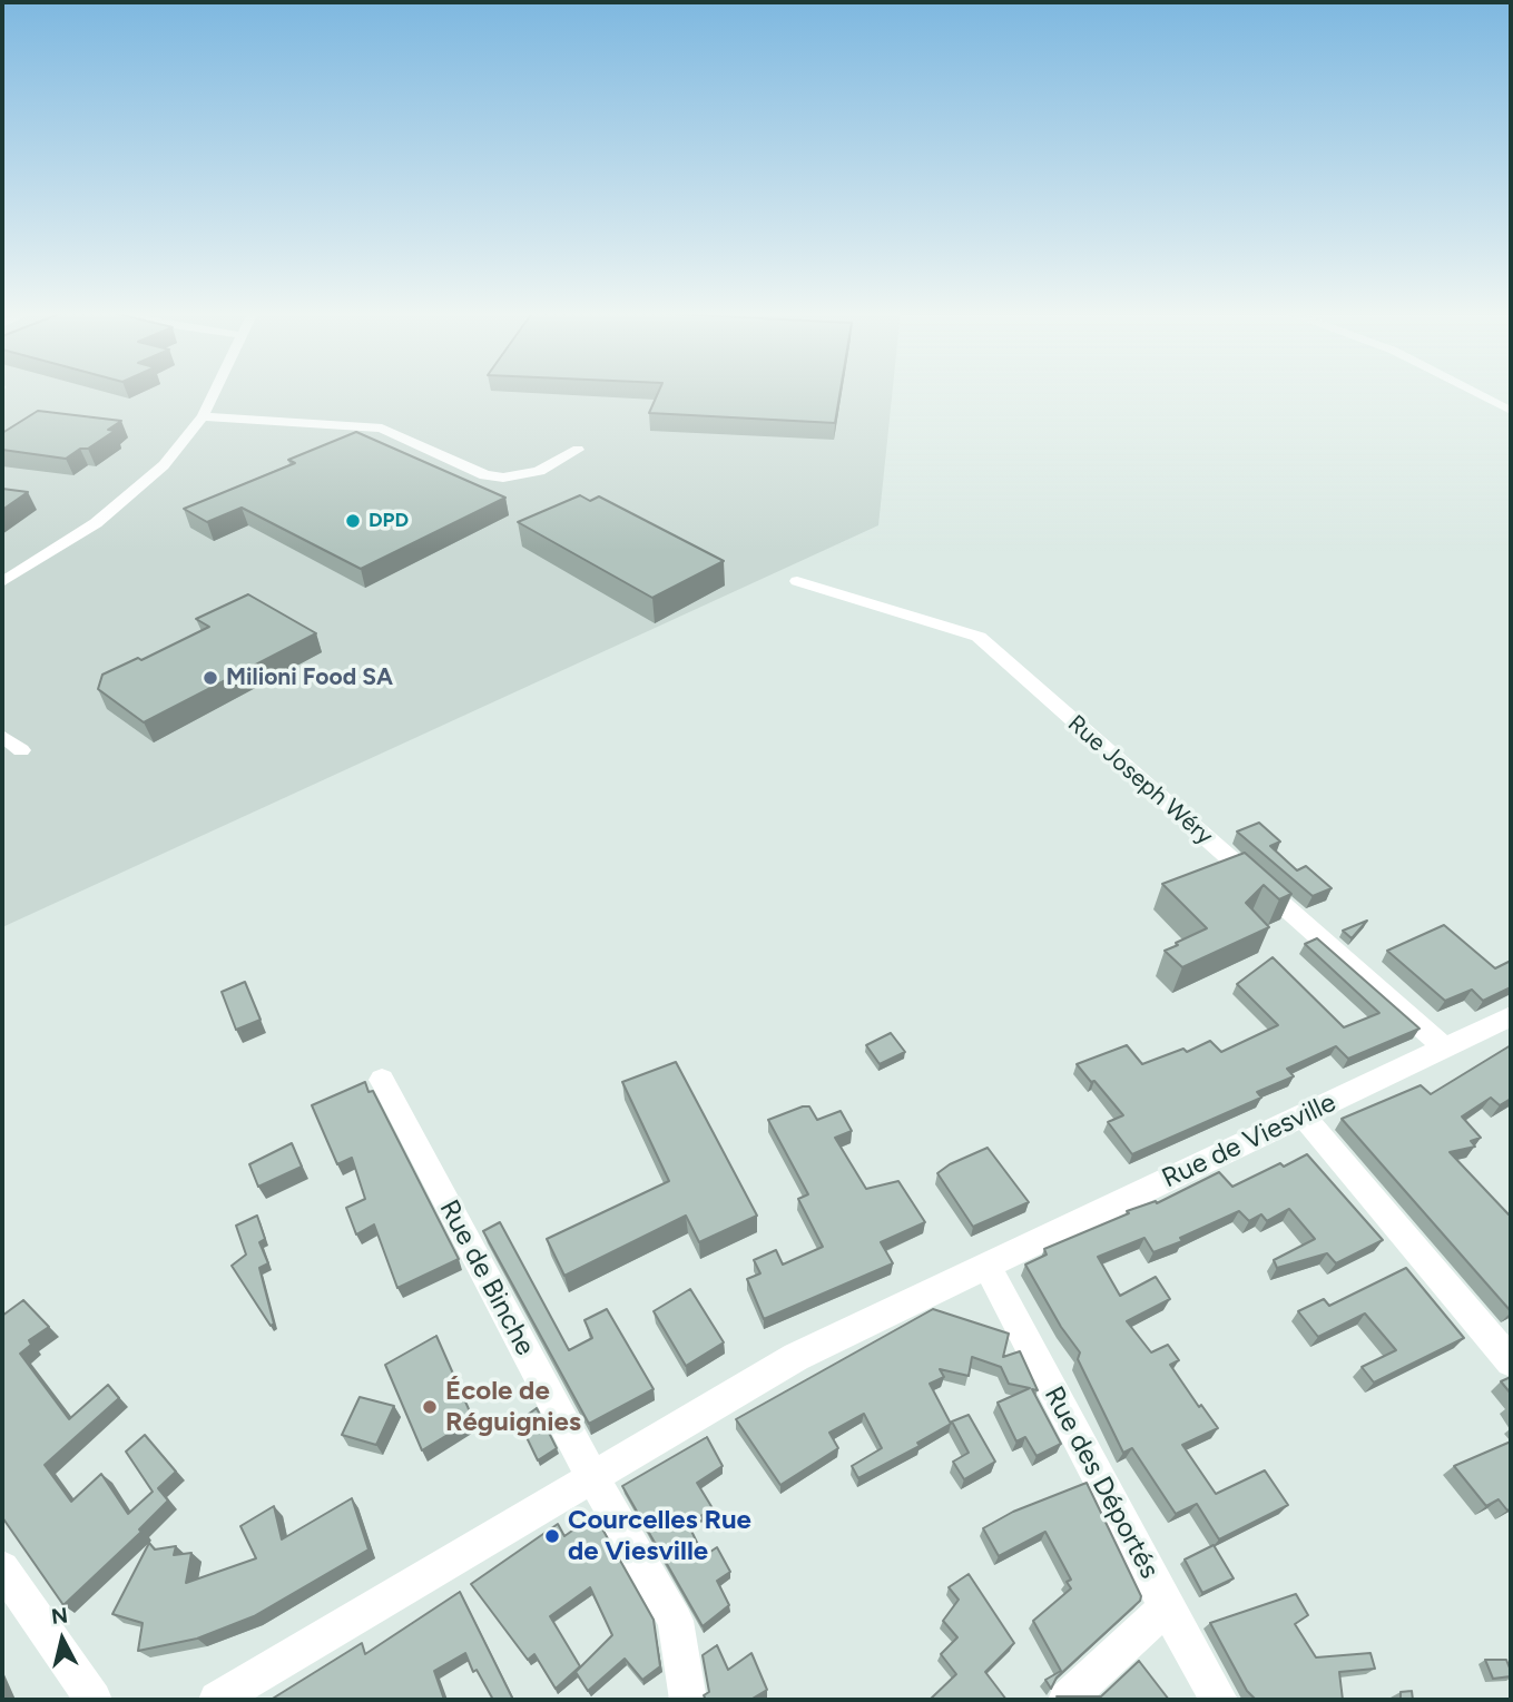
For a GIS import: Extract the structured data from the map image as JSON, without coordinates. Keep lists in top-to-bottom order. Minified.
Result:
{"streets":{"street":["Rue Joseph Wéry","Rue de Viesville","Rue de Binche","Rue des Déportés"]},"crossings":[["Rue Joseph Wéry","Rue de Viesville"],["Rue de Viesville","Rue des Déportés"]],"places":["DPD","Milioni Food SA","École de Réguignies","Courcelles Rue de Viesville"],"north":"top"}
